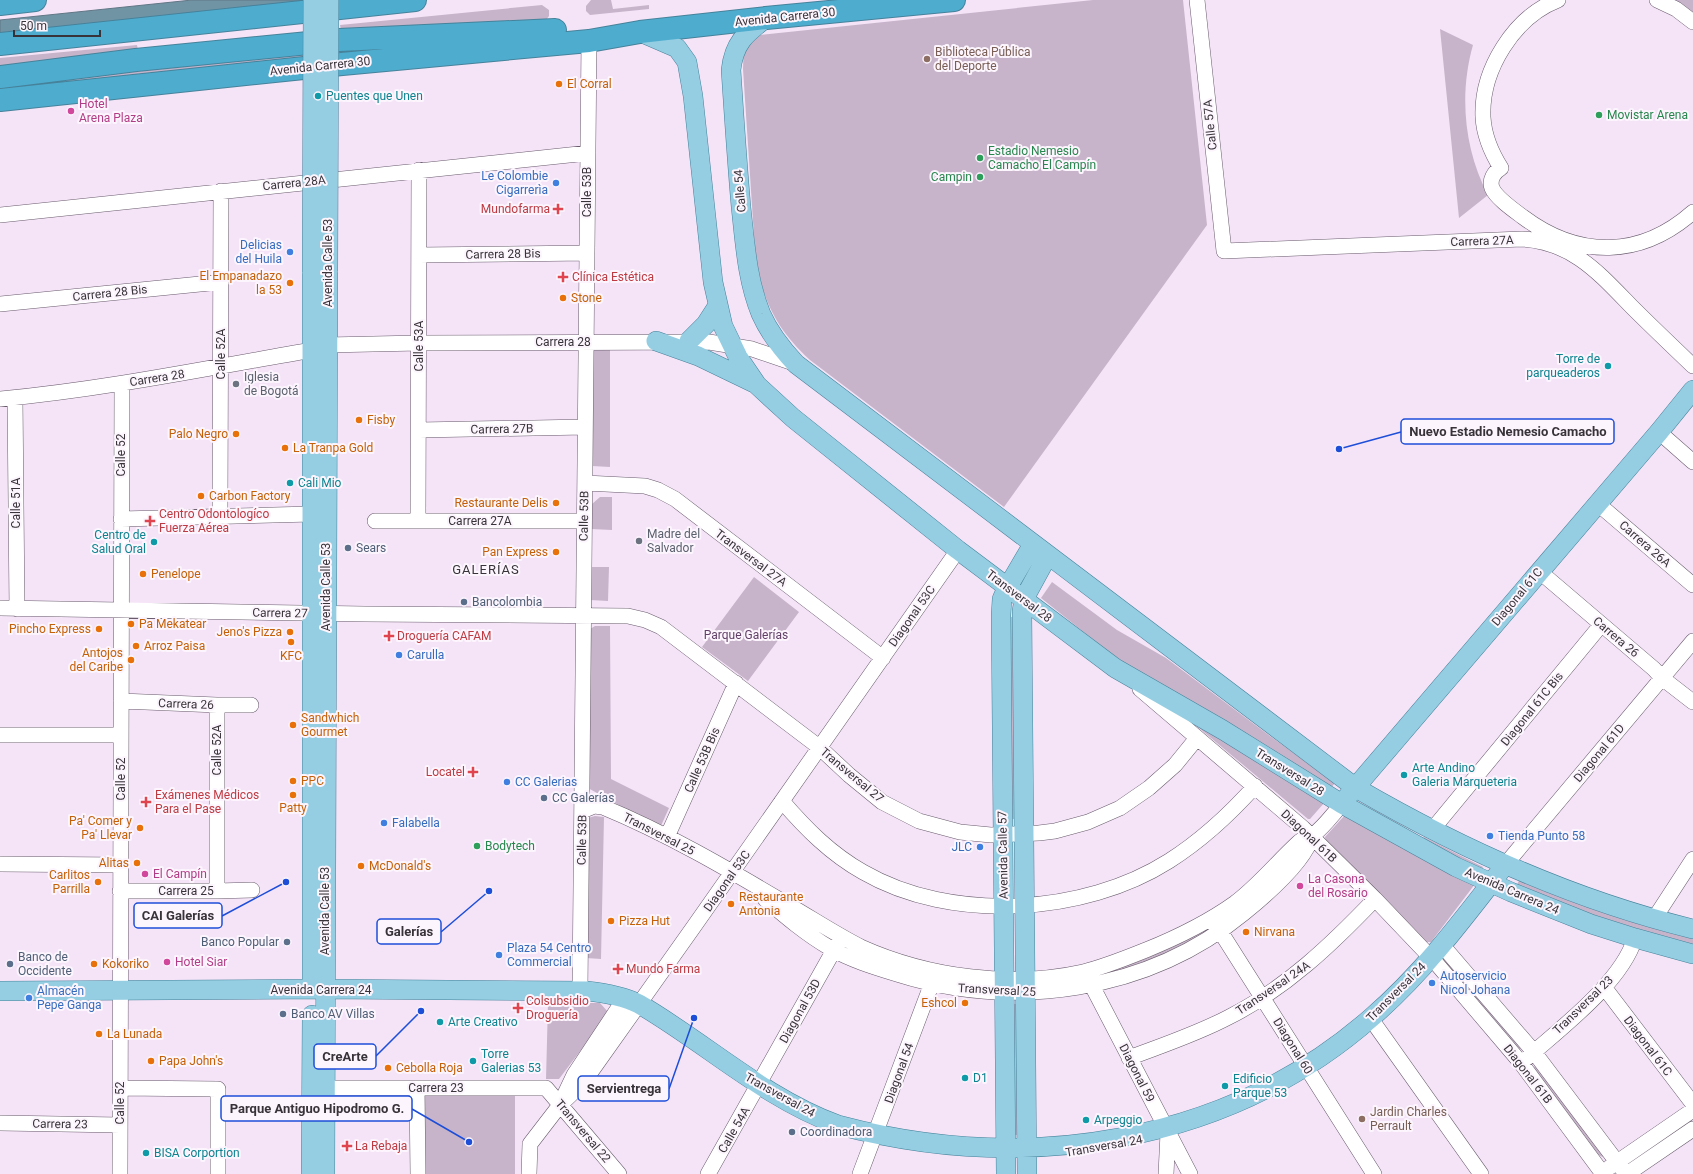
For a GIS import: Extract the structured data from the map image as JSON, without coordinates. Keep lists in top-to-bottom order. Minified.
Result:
{"streets":{"highway":["Avenida Carrera 30"],"main road":["Calle 54","Avenida Calle 53","Transversal 28","Diagonal 61C","Avenida Calle 57","Avenida Carrera 24","Transversal 24"],"street":["Calle 57A","Carrera 28A","Calle 53B","Carrera 27A","Carrera 28 Bis","Carrera 28","Calle 53A","Calle 52A","Carrera 27B","Calle 52","Calle 51A","Carrera 26A","Transversal 27A","Carrera 27","Diagonal 53C","Carrera 26","Diagonal 61C Bis","Diagonal 61D","Calle 53B Bis","Transversal 27","Transversal 25","Diagonal 61B","Carrera 25","Transversal 24A","Transversal 23","Diagonal 53D","Diagonal 60","Diagonal 54","Diagonal 59","Carrera 23","Calle 54A","Transversal 22"]},"crossings":[["Avenida Carrera 30","Calle 54"],["Avenida Carrera 30","Calle 53B"],["Calle 57A","Carrera 27A"],["Carrera 28A","Calle 53B"],["Carrera 28A","Calle 53A"],["Carrera 28A","Calle 52A"],["Calle 54","Carrera 28"],["Calle 54","Transversal 28"],["Calle 53B","Carrera 27A"],["Calle 53B","Carrera 28 Bis"],["Calle 53B","Carrera 28"],["Calle 53B","Carrera 27B"],["Calle 53B","Transversal 27A"],["Calle 53B","Carrera 27"],["Calle 53B","Transversal 27"],["Calle 53B","Transversal 25"],["Calle 53B","Avenida Carrera 24"],["Carrera 27A","Calle 53A"],["Carrera 28 Bis","Calle 53A"],["Carrera 28 Bis","Calle 52A"],["Avenida Calle 53","Carrera 28"],["Avenida Calle 53","Carrera 27"],["Avenida Calle 53","Avenida Carrera 24"],["Avenida Calle 53","Carrera 23"],["Carrera 28","Calle 53A"],["Carrera 28","Calle 52A"],["Carrera 28","Calle 52"],["Carrera 28","Calle 51A"],["Carrera 28","Transversal 28"],["Calle 53A","Carrera 27B"],["Calle 52A","Carrera 26"],["Calle 52A","Carrera 25"],["Calle 52","Carrera 27"],["Calle 52","Carrera 26"],["Calle 52","Carrera 25"],["Calle 52","Avenida Carrera 24"],["Calle 52","Carrera 23"],["Calle 51A","Carrera 27"],["Carrera 26A","Diagonal 61C"],["Transversal 27A","Diagonal 53C"],["Transversal 28","Diagonal 61C"],["Transversal 28","Diagonal 53C"],["Transversal 28","Transversal 25"],["Transversal 28","Diagonal 61B"],["Transversal 28","Avenida Calle 57"],["Transversal 28","Avenida Carrera 24"],["Diagonal 61C","Carrera 26"],["Diagonal 61C","Transversal 25"],["Diagonal 61C","Avenida Carrera 24"],["Diagonal 61C","Transversal 23"],["Carrera 27","Transversal 27"],["Diagonal 53C","Transversal 27"],["Diagonal 53C","Transversal 25"],["Diagonal 53C","Avenida Carrera 24"],["Diagonal 53C","Transversal 24"],["Diagonal 53C","Transversal 22"],["Carrera 26","Diagonal 61C Bis"],["Carrera 26","Diagonal 61D"],["Diagonal 61C Bis","Avenida Carrera 24"],["Diagonal 61D","Avenida Carrera 24"],["Diagonal 61D","Transversal 24"],["Calle 53B Bis","Transversal 27"],["Calle 53B Bis","Transversal 25"],["Transversal 27","Diagonal 61B"],["Transversal 27","Avenida Calle 57"],["Transversal 25","Diagonal 61B"],["Transversal 25","Avenida Calle 57"],["Transversal 25","Avenida Carrera 24"],["Transversal 25","Diagonal 53D"],["Transversal 25","Diagonal 60"],["Transversal 25","Diagonal 54"],["Transversal 25","Diagonal 59"],["Diagonal 61B","Transversal 24A"],["Diagonal 61B","Transversal 24"],["Diagonal 61B","Transversal 23"],["Avenida Calle 57","Transversal 24"],["Avenida Carrera 24","Transversal 24"],["Avenida Carrera 24","Transversal 23"],["Transversal 24A","Diagonal 60"],["Transversal 24A","Diagonal 59"],["Transversal 24","Diagonal 53D"],["Transversal 24","Diagonal 60"],["Transversal 24","Diagonal 54"],["Transversal 24","Diagonal 59"],["Transversal 24","Calle 54A"],["Diagonal 53D","Calle 54A"],["Carrera 23","Transversal 22"]],"districts":["GALERÍAS"],"parks":["Parque Galerías"],"places":{"other":["Biblioteca Pública del Deporte","El Corral","Puentes que Unen","Hotel Arena Plaza","Movistar Arena","Estadio Nemesio Camacho El Campín","Campin","Le Colombie Cigarrerìa","Delicias del Huila","El Empanadazo la 53","Stone","Torre de parqueaderos","Iglesia de Bogotá","Fisby","Palo Negro","La Tranpa Gold","Nuevo Estadio Nemesio Camacho","Cali Mio","Carbon Factory","Restaurante Delis","Madre del Salvador","Centro de Salud Oral","Sears","Pan Express","Penelope","Bancolombia","Pa Mekatear","Pincho Express","Jeno's Pizza","KFC","Arroz Paisa","Carulla","Antojos del Caribe","Sandwhich Gourmet","Arte Andino Galeria Marqueteria","PPC","CC Galerias","Patty","CC Galerías","Falabella","Pa' Comer y Pa' Llevar","Tienda Punto 58","Bodytech","JLC","Alitas","McDonald's","El Campín","Carlitos Parrilla","CAI Galerías","La Casona del Rosario","Galerías","Restaurante Antonia","Pizza Hut","Nirvana","Banco Popular","Plaza 54 Centro Commercial","Hotel Siar","Banco de Occidente","Kokoriko","Autoservicio Nicol Johana","Almacén Pepe Ganga","Eshcol","CreArte","Banco AV Villas","Servientrega","Arte Creativo","La Lunada","Papa John's","Torre Galerias 53","Cebolla Roja","D1","Edificio Parque 53","Jardin Charles Perrault","Arpeggio","Coordinadora","Parque Antiguo Hipodromo G.","BISA Corportion"],"health":["Mundofarma","Clínica Estética","Centro Odontologíco Fuerza Aérea","Droguería CAFAM","Locatel","Exámenes Médicos Para el Pase","Mundo Farma","Colsubsidio Droguería","La Rebaja"]},"scale_bar":"50 m"}
